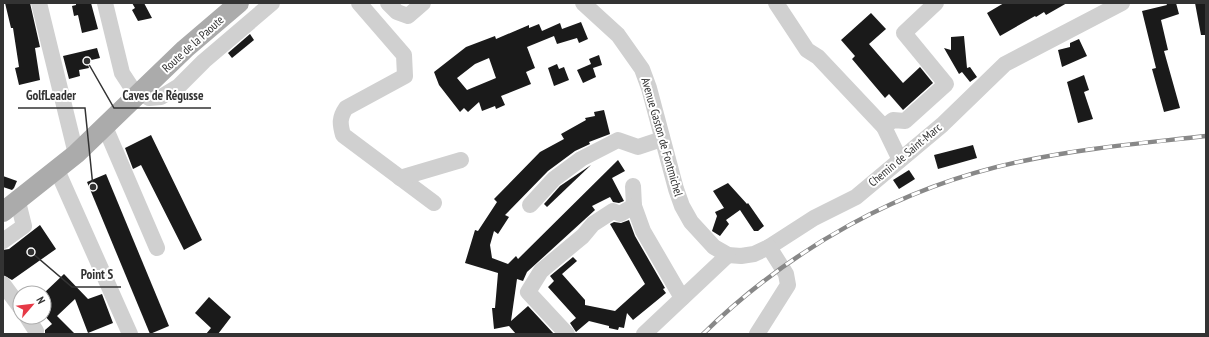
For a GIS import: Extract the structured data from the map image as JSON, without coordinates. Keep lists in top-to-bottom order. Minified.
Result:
{"streets":{"main road":["Route de la Paoute"],"street":["Avenue Gaston de Fontmichel","Chemin de Saint-Marc"]},"places":["Caves de Régusse","GolfLeader","Point S"],"north":"top right"}
